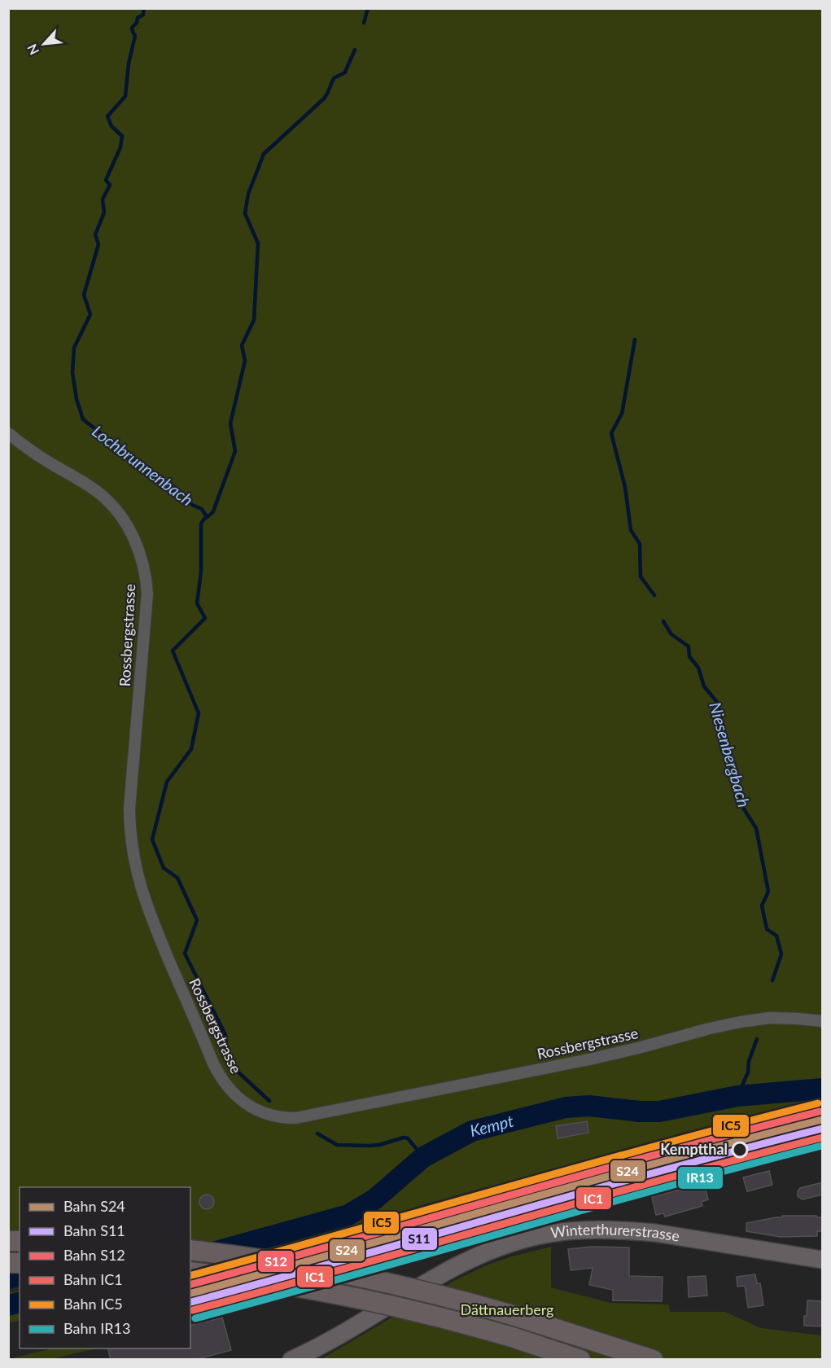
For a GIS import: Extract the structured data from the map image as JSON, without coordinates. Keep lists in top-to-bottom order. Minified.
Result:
{"streets":{"main road":["Winterthurerstrasse"],"street":["Rossbergstrasse"]},"water":["Lochbrunnenbach","Niesenbergbach","Kempt"],"parks":["Dättnauerberg"],"places":["Kemptthal"],"lines":["rail line IC5","rail line S12","rail line S24","rail line S11","rail line IC1","rail line IR13"],"legend":["Bahn S24","Bahn S11","Bahn S12","Bahn IC1","Bahn IC5","Bahn IR13"],"north":"bottom left"}
